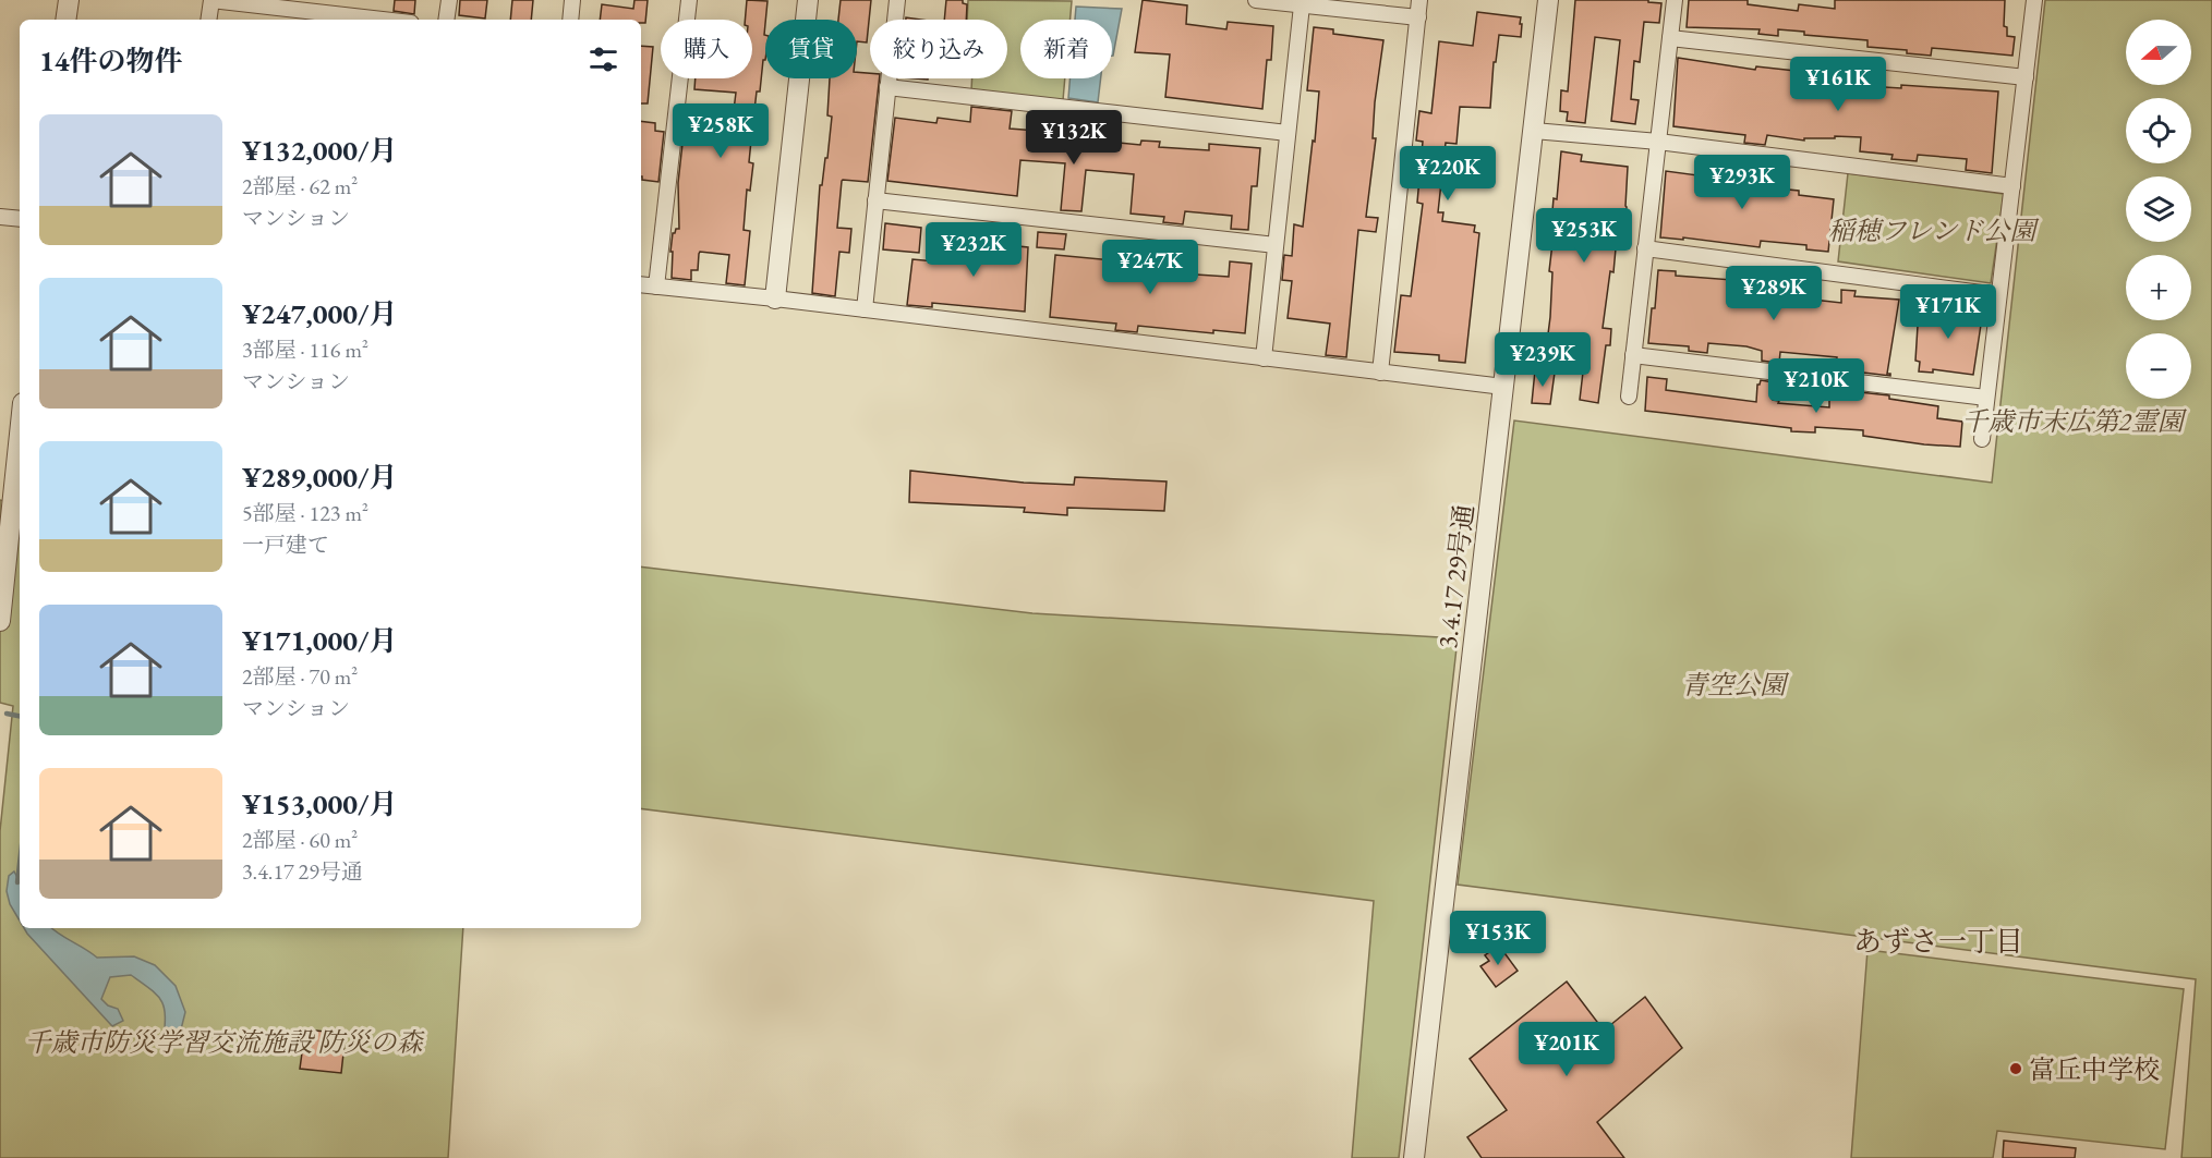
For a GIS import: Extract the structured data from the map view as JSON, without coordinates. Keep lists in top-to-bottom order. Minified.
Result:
{"streets":{"street":["3.4.17 29号通"]},"districts":["あずさ一丁目"],"parks":["稲穂フレンド公園","千歳市末広第2霊園","青空公園","千歳市防災学習交流施設 防災の森"],"places":["富丘中学校"],"north":"left","page":{"map_buttons":["+","−"],"chip":["購入","賃貸","絞り込み","新着"],"heading":"14件の物件","price":["¥161K","¥258K","¥132K","¥220K","¥293K","¥253K","¥232K","¥247K","¥289K","¥171K","¥239K","¥210K","¥153K","¥201K"],"list":[{"name":"¥132,000/月","note":"2部屋 · 62 m² · マンション"},{"name":"¥247,000/月","note":"3部屋 · 116 m² · マンション"},{"name":"¥289,000/月","note":"5部屋 · 123 m² · 一戸建て"},{"name":"¥171,000/月","note":"2部屋 · 70 m² · マンション"},{"name":"¥153,000/月","note":"2部屋 · 60 m² · 3.4.17 29号通"}]}}
